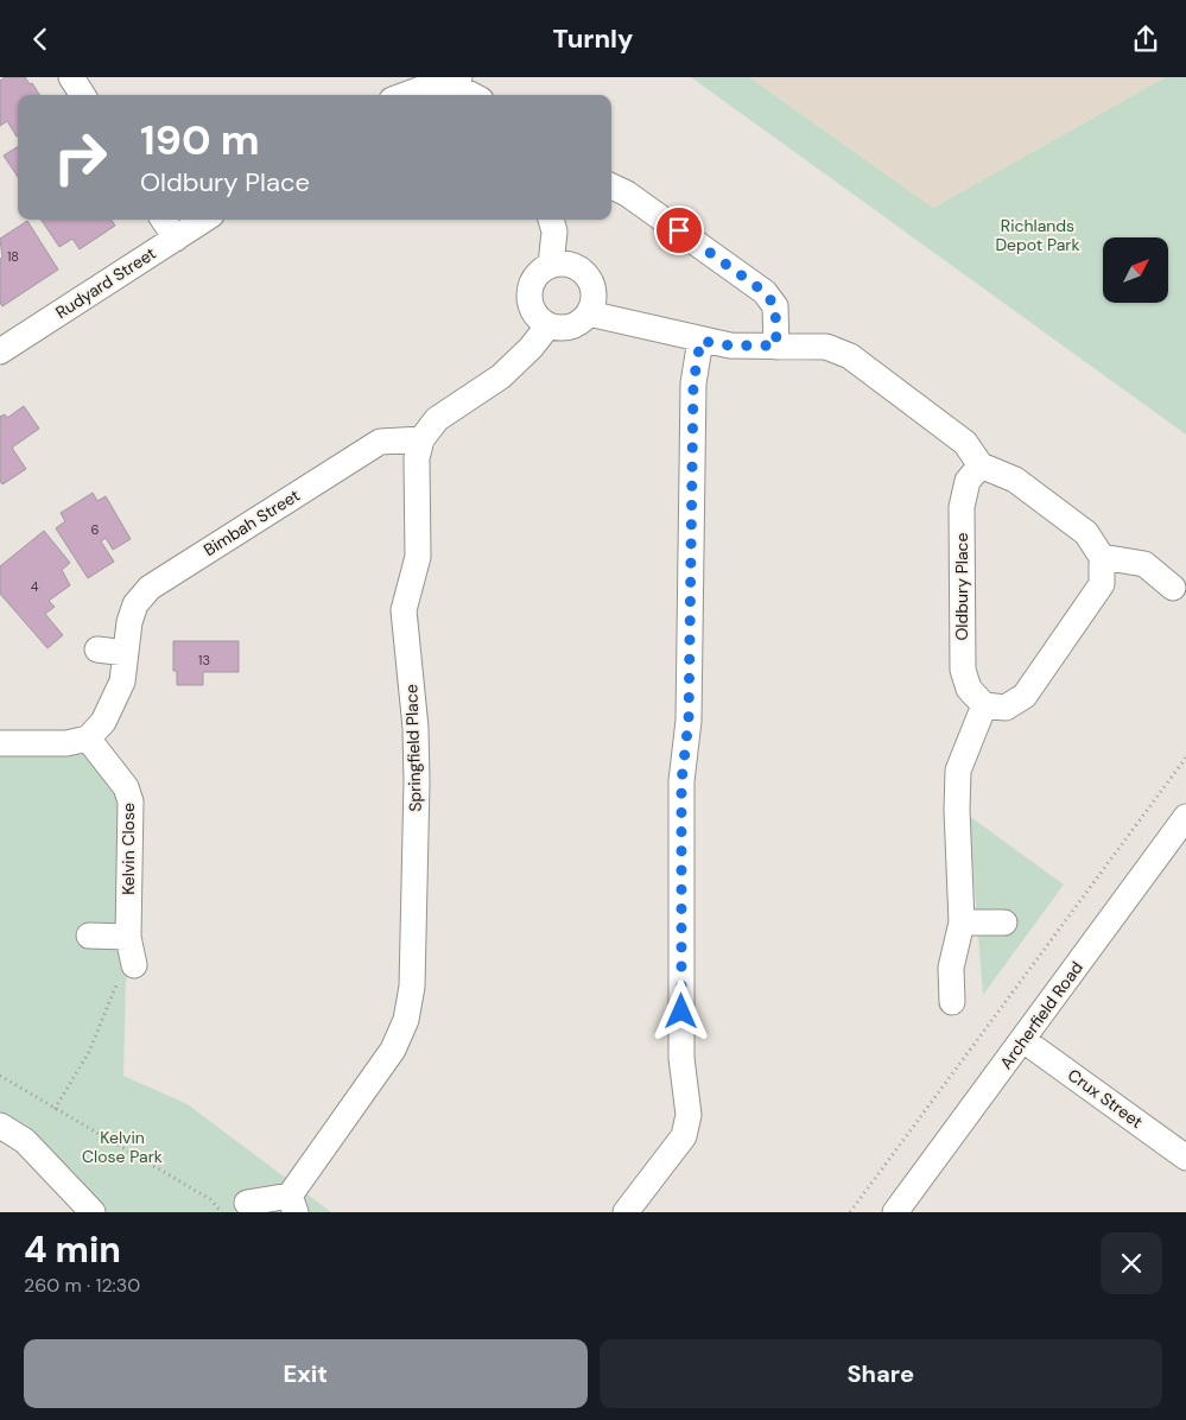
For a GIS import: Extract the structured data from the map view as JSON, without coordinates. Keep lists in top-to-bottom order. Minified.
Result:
{"streets":{"street":["Rudyard Street","Bimbah Street","Oldbury Place","Springfield Place","Kelvin Close","Archerfield Road","Crux Street"]},"crossings":[["Bimbah Street","Springfield Place"],["Bimbah Street","Kelvin Close"],["Archerfield Road","Crux Street"]],"parks":["Richlands Depot Park","Kelvin Close Park"],"house_numbers":["18","6","4","13"],"north":"top right","page":{"header":"Turnly","turn":["190 m","Oldbury Place"],"heading":["4 min","260 m · 12:30"],"buttons":["Exit","Share"]}}
